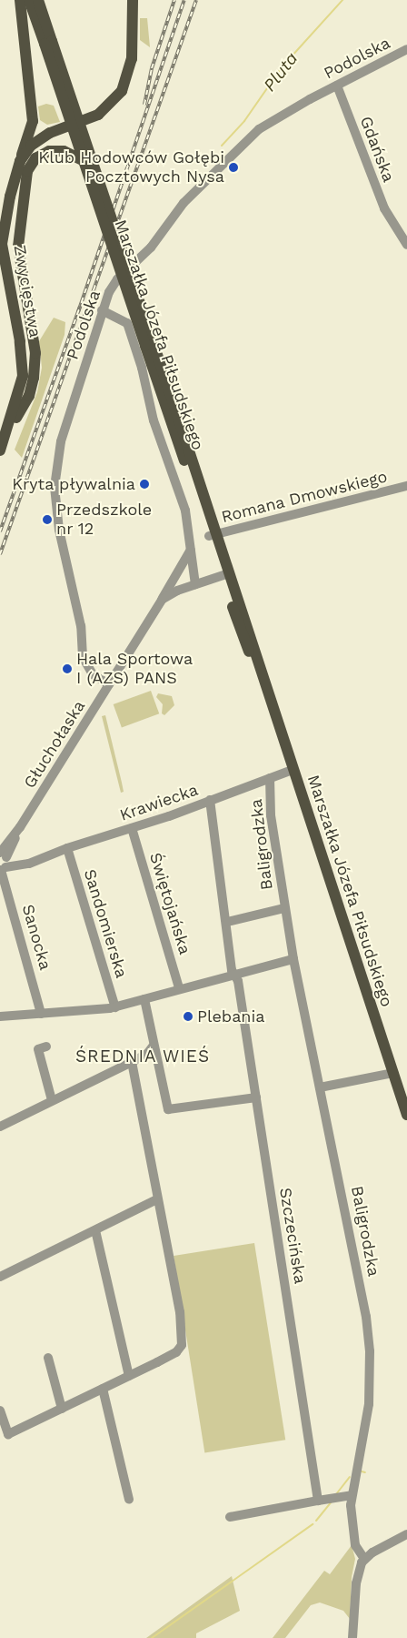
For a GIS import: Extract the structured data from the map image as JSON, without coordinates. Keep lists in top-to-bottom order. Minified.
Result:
{"streets":{"main road":["Zwycięstwa","Marszałka Józefa Piłsudskiego"],"street":["Podolska","Gdańska","Romana Dmowskiego","Głuchołaska","Krawiecka","Baligrodzka","Świętojańska","Sandomierska","Sanocka","Szczecińska"]},"crossings":[["Podolska","Gdańska"],["Podolska","Marszałka Józefa Piłsudskiego"],["Podolska","Głuchołaska"],["Marszałka Józefa Piłsudskiego","Romana Dmowskiego"],["Marszałka Józefa Piłsudskiego","Krawiecka"],["Głuchołaska","Krawiecka"],["Głuchołaska","Sanocka"],["Krawiecka","Baligrodzka"],["Krawiecka","Świętojańska"],["Krawiecka","Sandomierska"],["Krawiecka","Sanocka"],["Krawiecka","Szczecińska"],["Baligrodzka","Szczecińska"]],"districts":["ŚREDNIA WIEŚ"],"water":["Pluta"],"places":["Klub Hodowców Gołębi Pocztowych Nysa","Kryta pływalnia","Przedszkole nr 12","Hala Sportowa I (AZS) PANS","Plebania"]}
